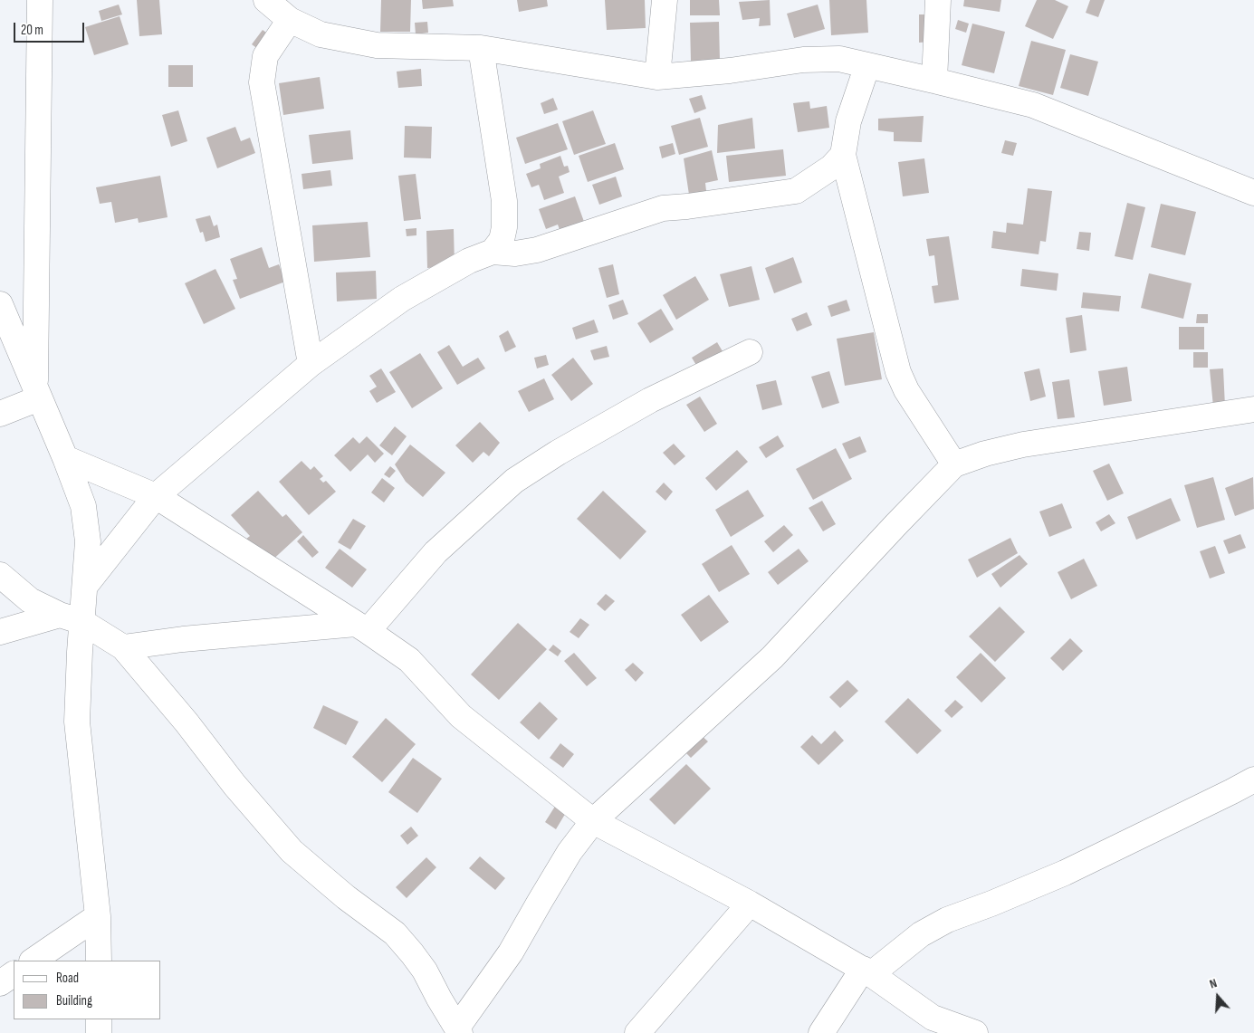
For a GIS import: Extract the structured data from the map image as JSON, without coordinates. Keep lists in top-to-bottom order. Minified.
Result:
{"legend":["Road","Building"],"scale_bar":"20 m","north":"top"}
